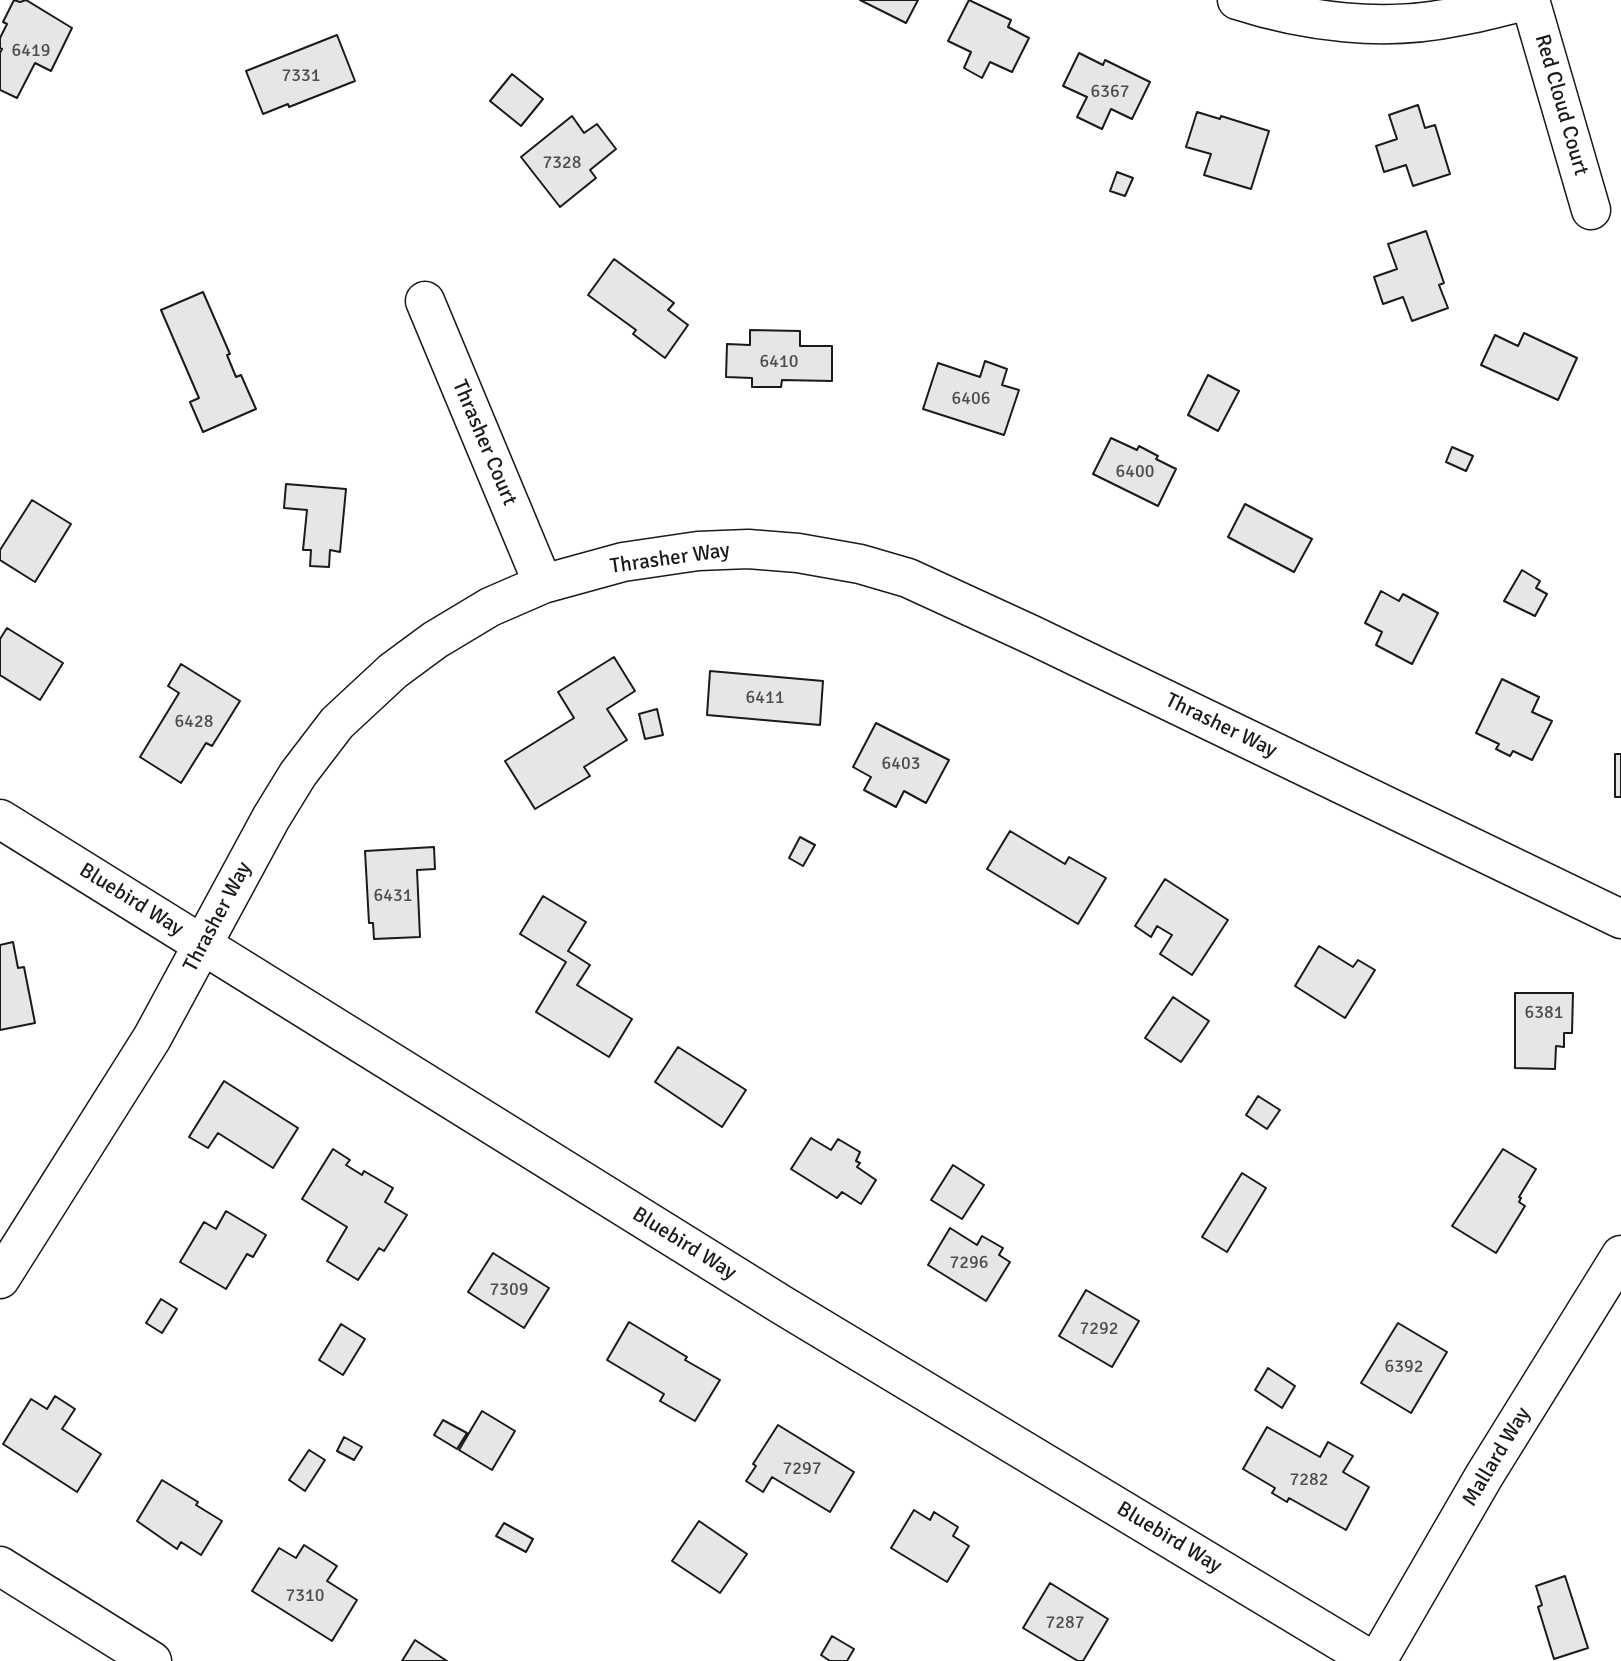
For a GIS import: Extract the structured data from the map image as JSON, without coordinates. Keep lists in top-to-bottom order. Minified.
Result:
{"streets":{"street":["Red Cloud Court","Thrasher Court","Thrasher Way","Bluebird Way","Mallard Way"]},"crossings":[["Thrasher Court","Thrasher Way"],["Thrasher Way","Bluebird Way"],["Bluebird Way","Mallard Way"]],"house_numbers":["6419","7331","6367","7328","6410","6406","6400","6411","6428","6403","6431","6381","7296","7309","7292","6392","7297","7282","7310","7287"]}
